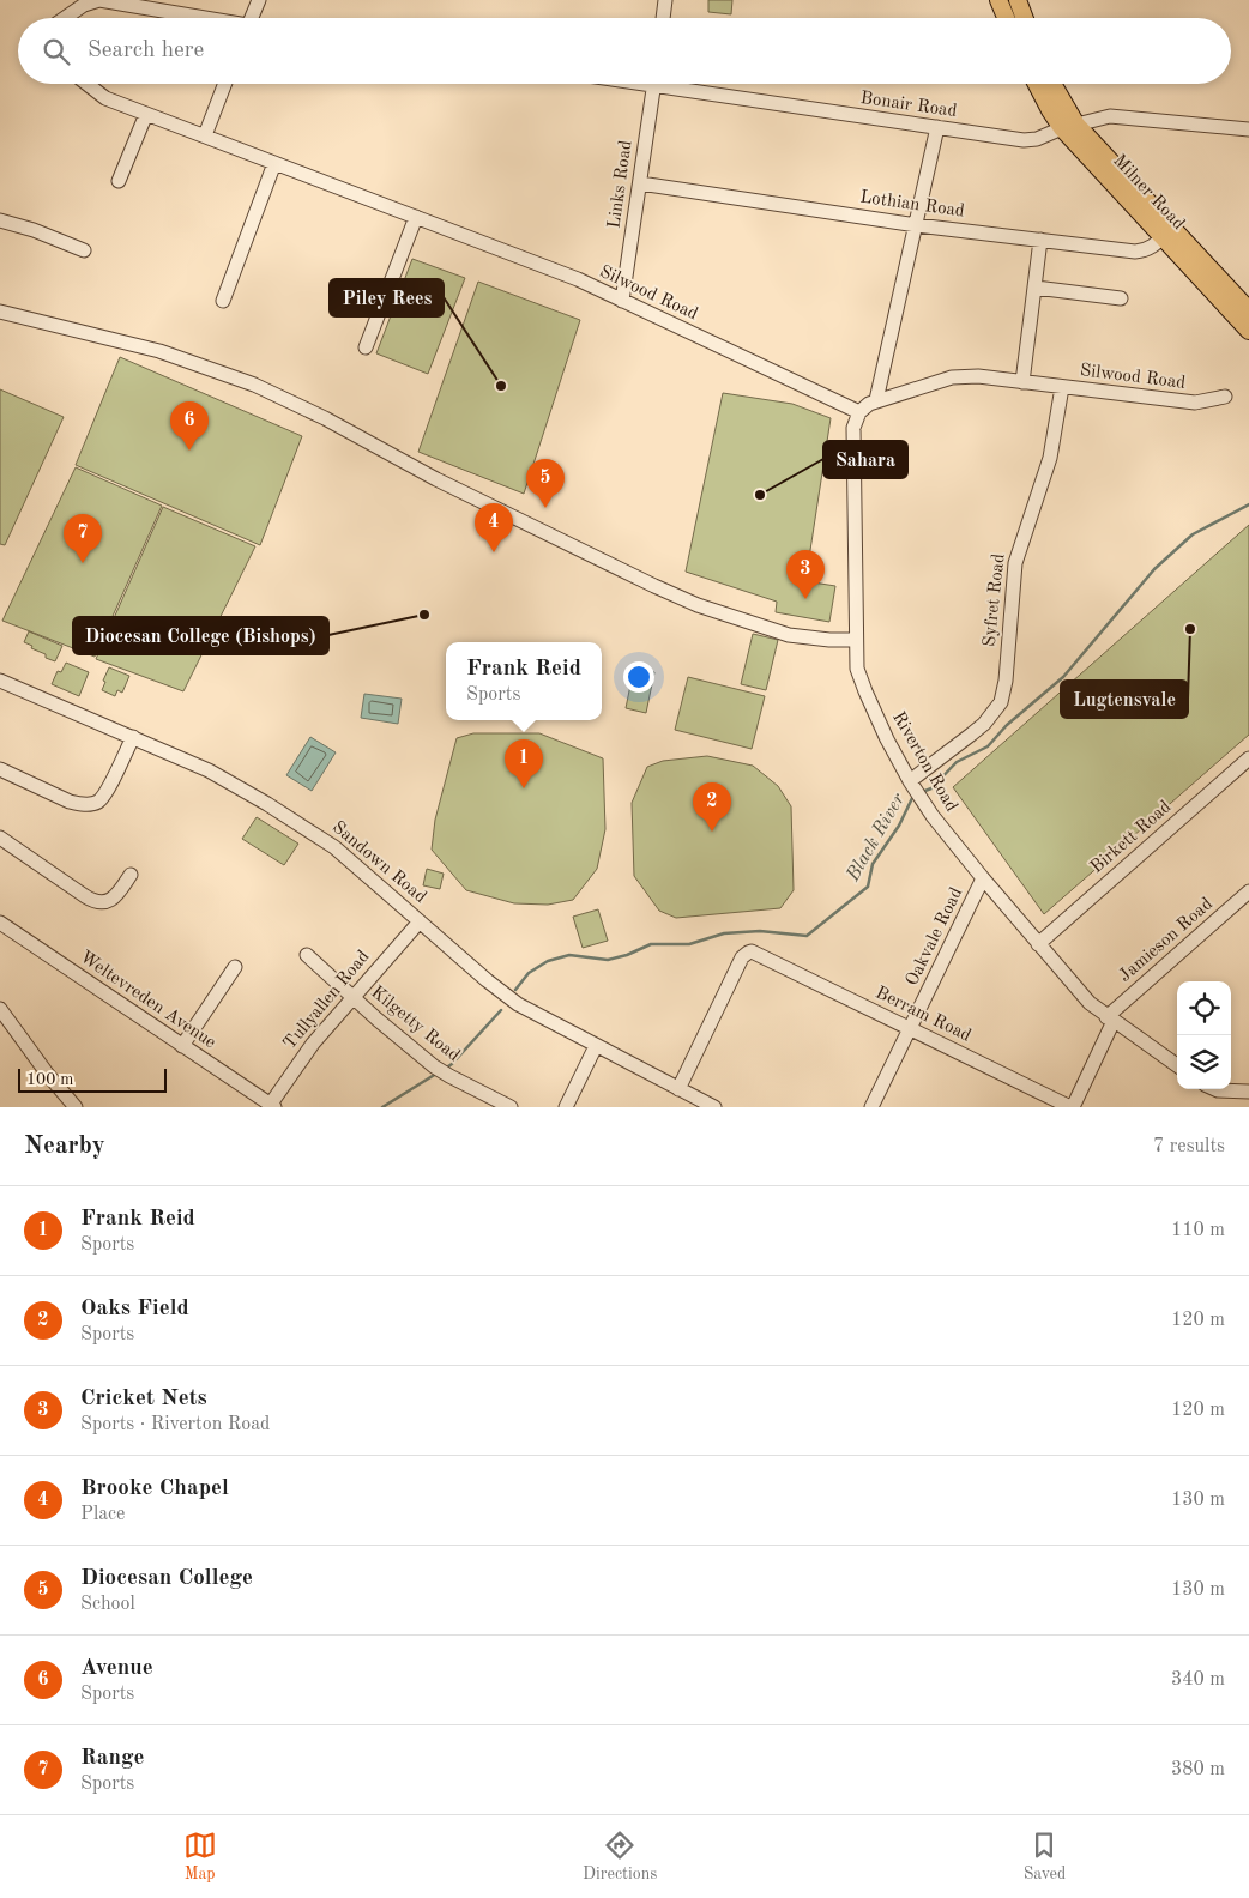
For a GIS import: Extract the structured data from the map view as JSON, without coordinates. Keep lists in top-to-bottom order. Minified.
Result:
{"streets":{"main road":["Milner Road"],"street":["Bonair Road","Links Road","Lothian Road","Silwood Road","Syfret Road","Riverton Road","Birkett Road","Sandown Road","Oakvale Road","Jamieson Road","Weltevreden Avenue","Tullyallen Road","Berram Road","Kilgetty Road"]},"crossings":[["Bonair Road","Milner Road"],["Links Road","Lothian Road"],["Links Road","Silwood Road"],["Milner Road","Lothian Road"],["Silwood Road","Syfret Road"],["Silwood Road","Riverton Road"],["Syfret Road","Riverton Road"],["Riverton Road","Birkett Road"],["Riverton Road","Oakvale Road"],["Riverton Road","Jamieson Road"],["Sandown Road","Tullyallen Road"],["Sandown Road","Berram Road"],["Oakvale Road","Berram Road"],["Jamieson Road","Berram Road"],["Weltevreden Avenue","Tullyallen Road"],["Tullyallen Road","Kilgetty Road"]],"water":["Black River"],"places":["Piley Rees","Sahara","Diocesan College (Bishops)","Lugtensvale"],"scale_bar":"100 m","page":{"search":"Search here","pins":["6","5","4","7","3","1","2"],"popup":["Frank Reid","Sports"],"scale":"100 m","heading":["Nearby","7 results"],"list":[{"mark":"1","name":"Frank Reid","note":"Sports","value":"110 m"},{"mark":"2","name":"Oaks Field","note":"Sports","value":"120 m"},{"mark":"3","name":"Cricket Nets","note":"Sports · Riverton Road","value":"120 m"},{"mark":"4","name":"Brooke Chapel","note":"Place","value":"130 m"},{"mark":"5","name":"Diocesan College","note":"School","value":"130 m"},{"mark":"6","name":"Avenue","note":"Sports","value":"340 m"},{"mark":"7","name":"Range","note":"Sports","value":"380 m"}],"nav":["Map","Directions","Saved"]}}
